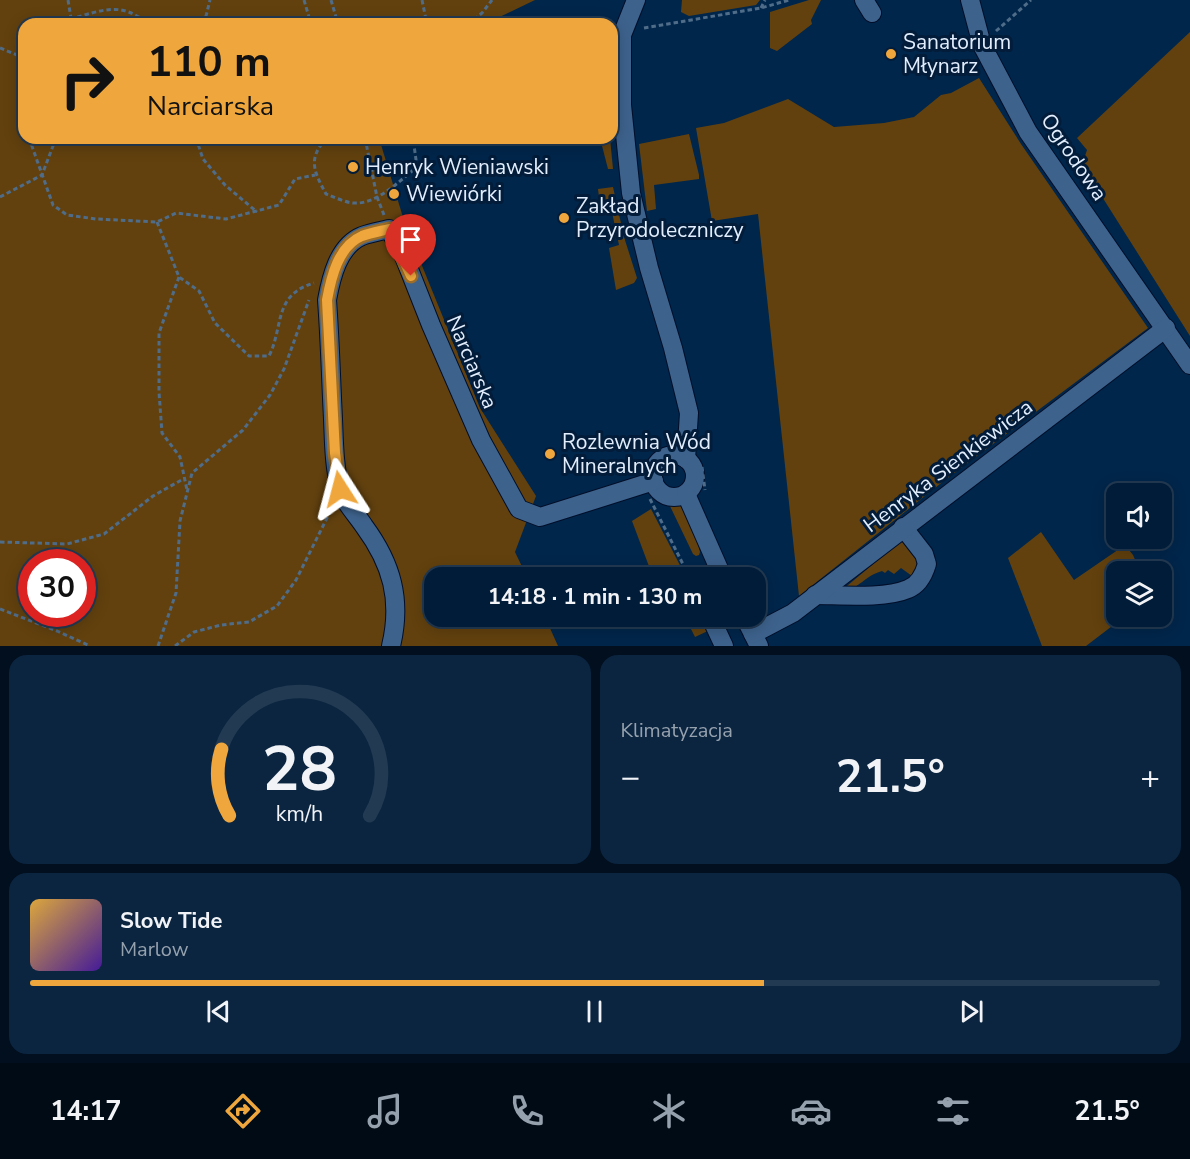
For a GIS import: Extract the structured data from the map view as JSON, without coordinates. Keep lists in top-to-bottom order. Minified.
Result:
{"streets":{"street":["Ogrodowa","Narciarska","Henryka Sienkiewicza"]},"crossings":[["Ogrodowa","Henryka Sienkiewicza"]],"places":["Sanatorium Młynarz","Henryk Wieniawski","Wiewiórki","Zakład Przyrodoleczniczy","Rozlewnia Wód Mineralnych"],"page":{"turn":["110 m","Narciarska"],"limit":"30","trip":"14:18 · 1 min · 130 m","tile":"Klimatyzacja","heat":["−","21.5°","+"],"song":["Slow Tide","Marlow"],"tabs":["14:17","21.5°"],"gauge":["28","km/h"]}}
